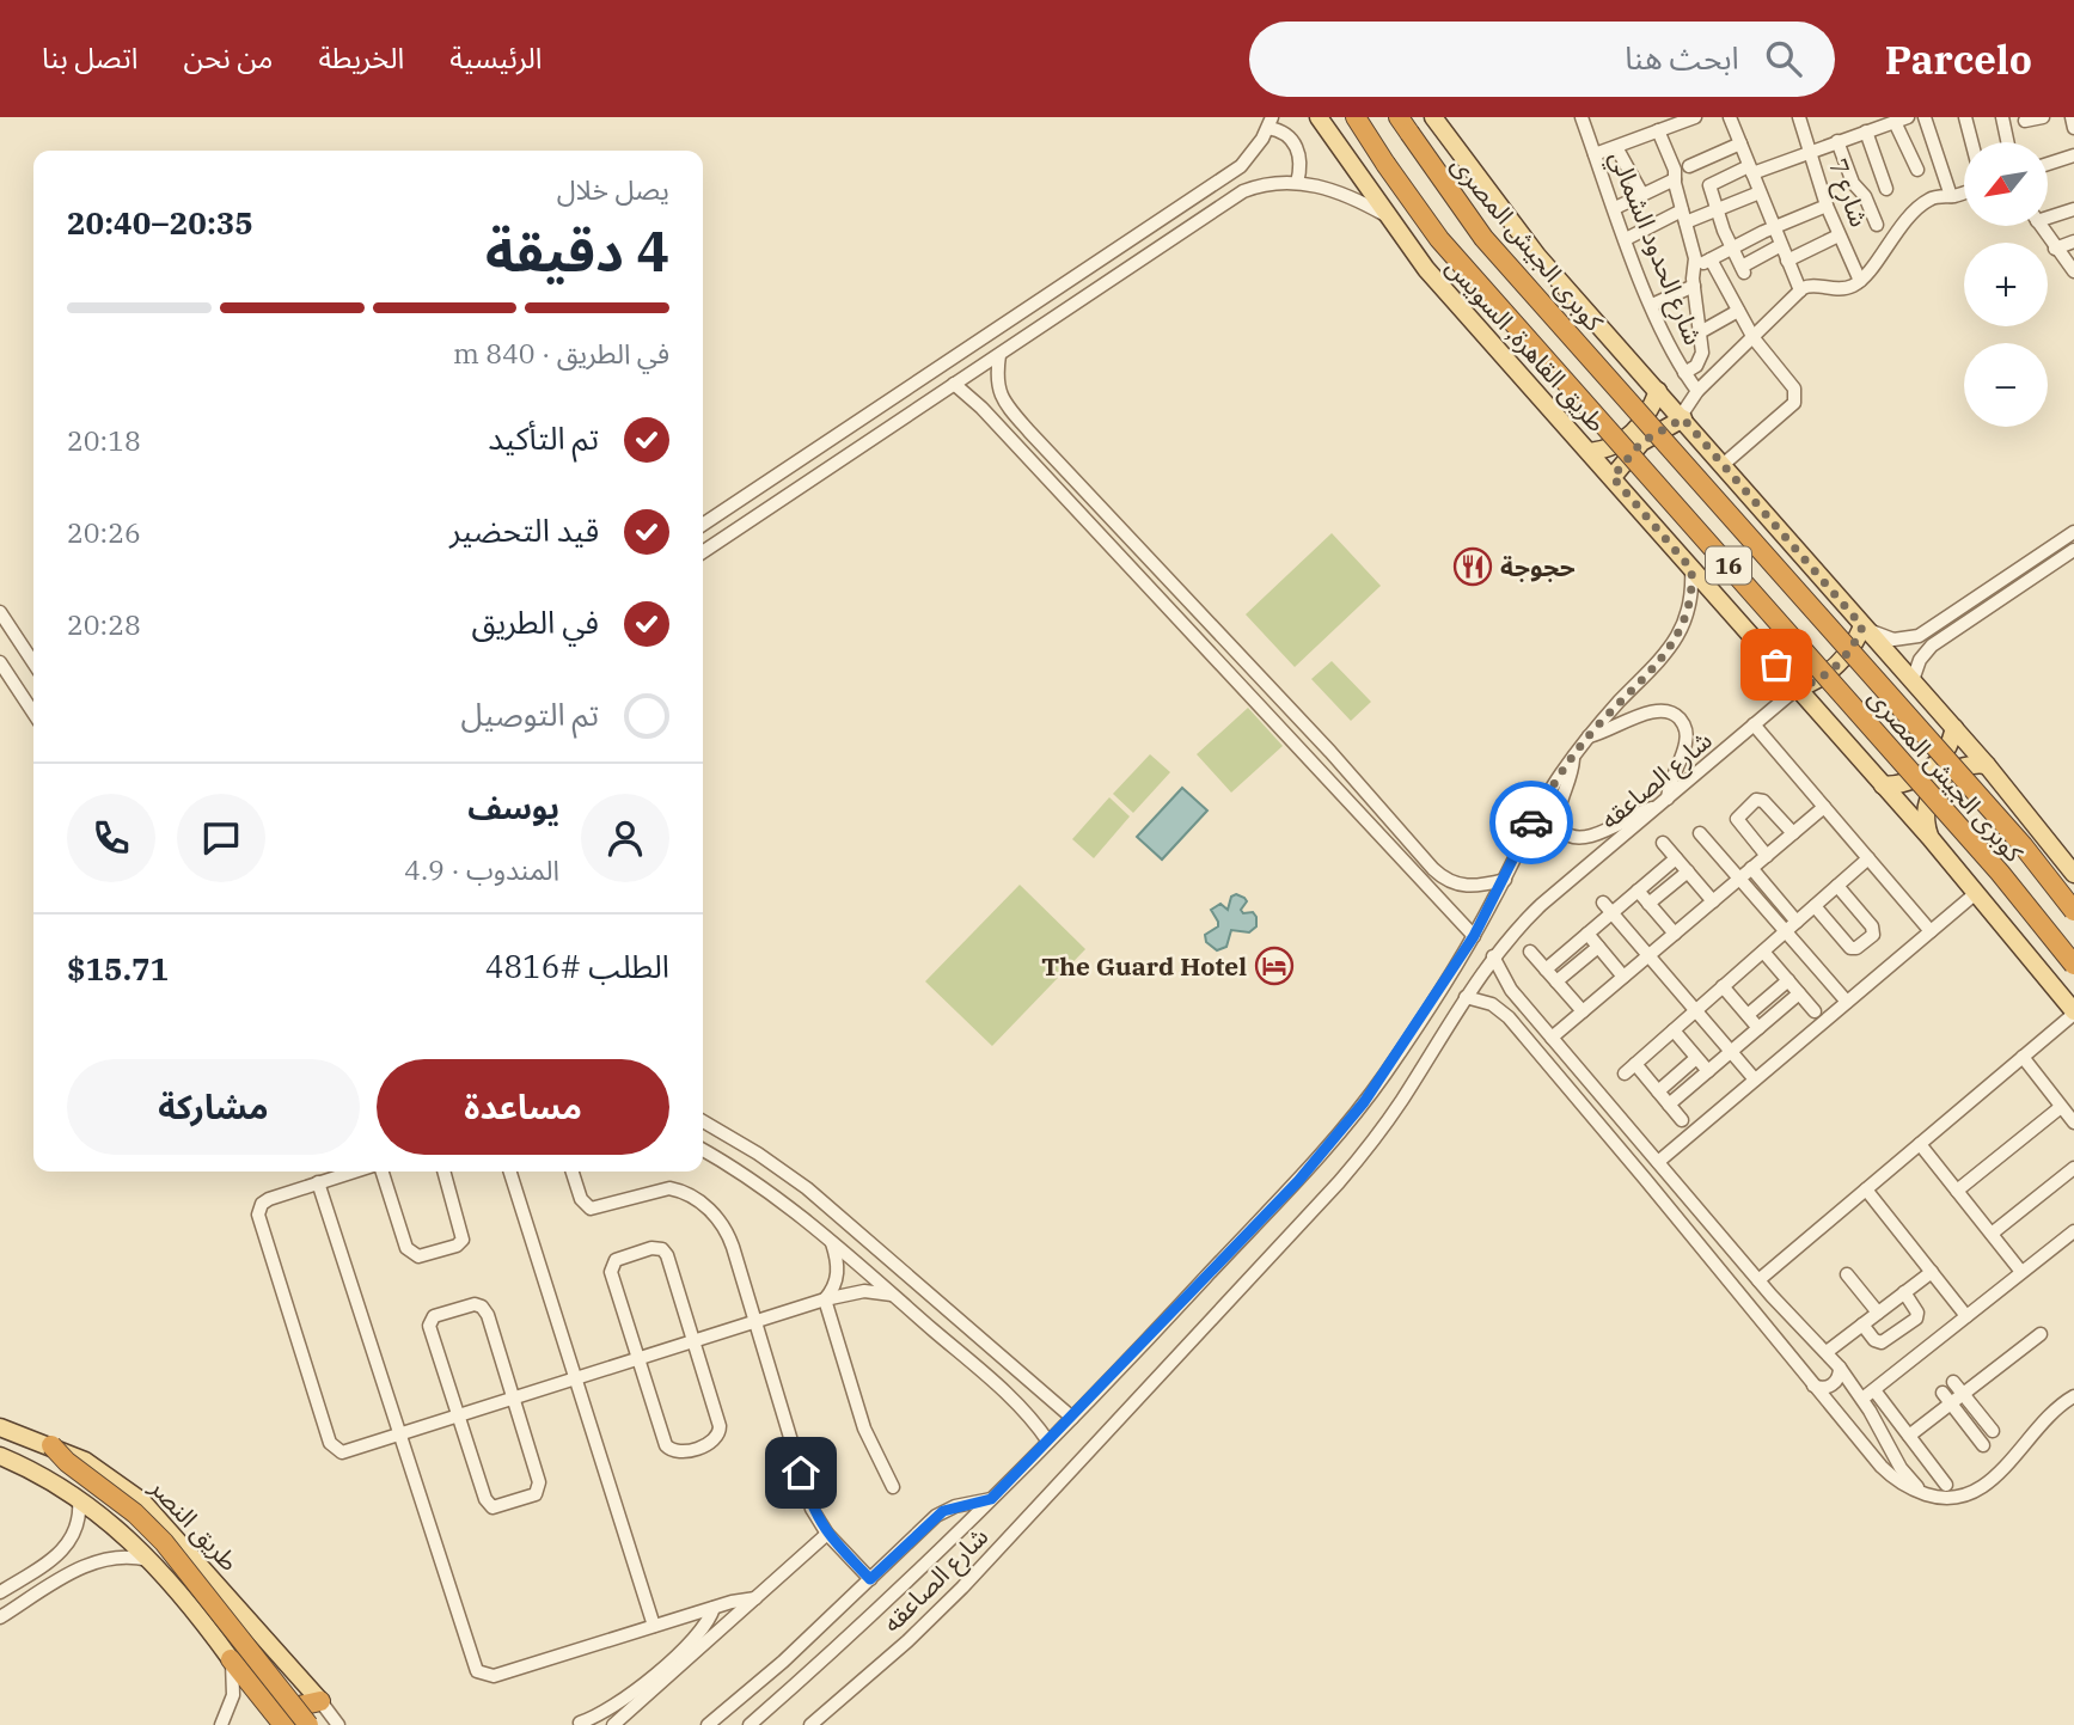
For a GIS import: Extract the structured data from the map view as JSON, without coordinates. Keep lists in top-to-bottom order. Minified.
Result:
{"streets":{"highway":["كوبرى الجيش المصرى","16"],"main road":["طريق القاهرة, السويس","طريق النصر"],"street":["شارع 7","شارع الحدود الشمالي","شارع الصاعقه"]},"crossings":[["طريق القاهرة, السويس","شارع الصاعقه"]],"places":{"restaurant":["حجوجة"],"hotel":["The Guard Hotel"]},"north":"bottom left","page":{"header":"Parcelo","search":"ابحث هنا","nav":["الرئيسية","الخريطة","من نحن","اتصل بنا"],"map_buttons":["+","−"],"heading":["4 دقيقة","يصل خلال","20:35–20:40"],"panel":["يوسف","المندوب · 4.9","الطلب #4816","$15.71"],"bar":"في الطريق · 840 m","list":[["تم التأكيد","20:18"],["قيد التحضير","20:26"],["في الطريق","20:28"],"تم التوصيل"],"buttons":["مساعدة","مشاركة"]}}
